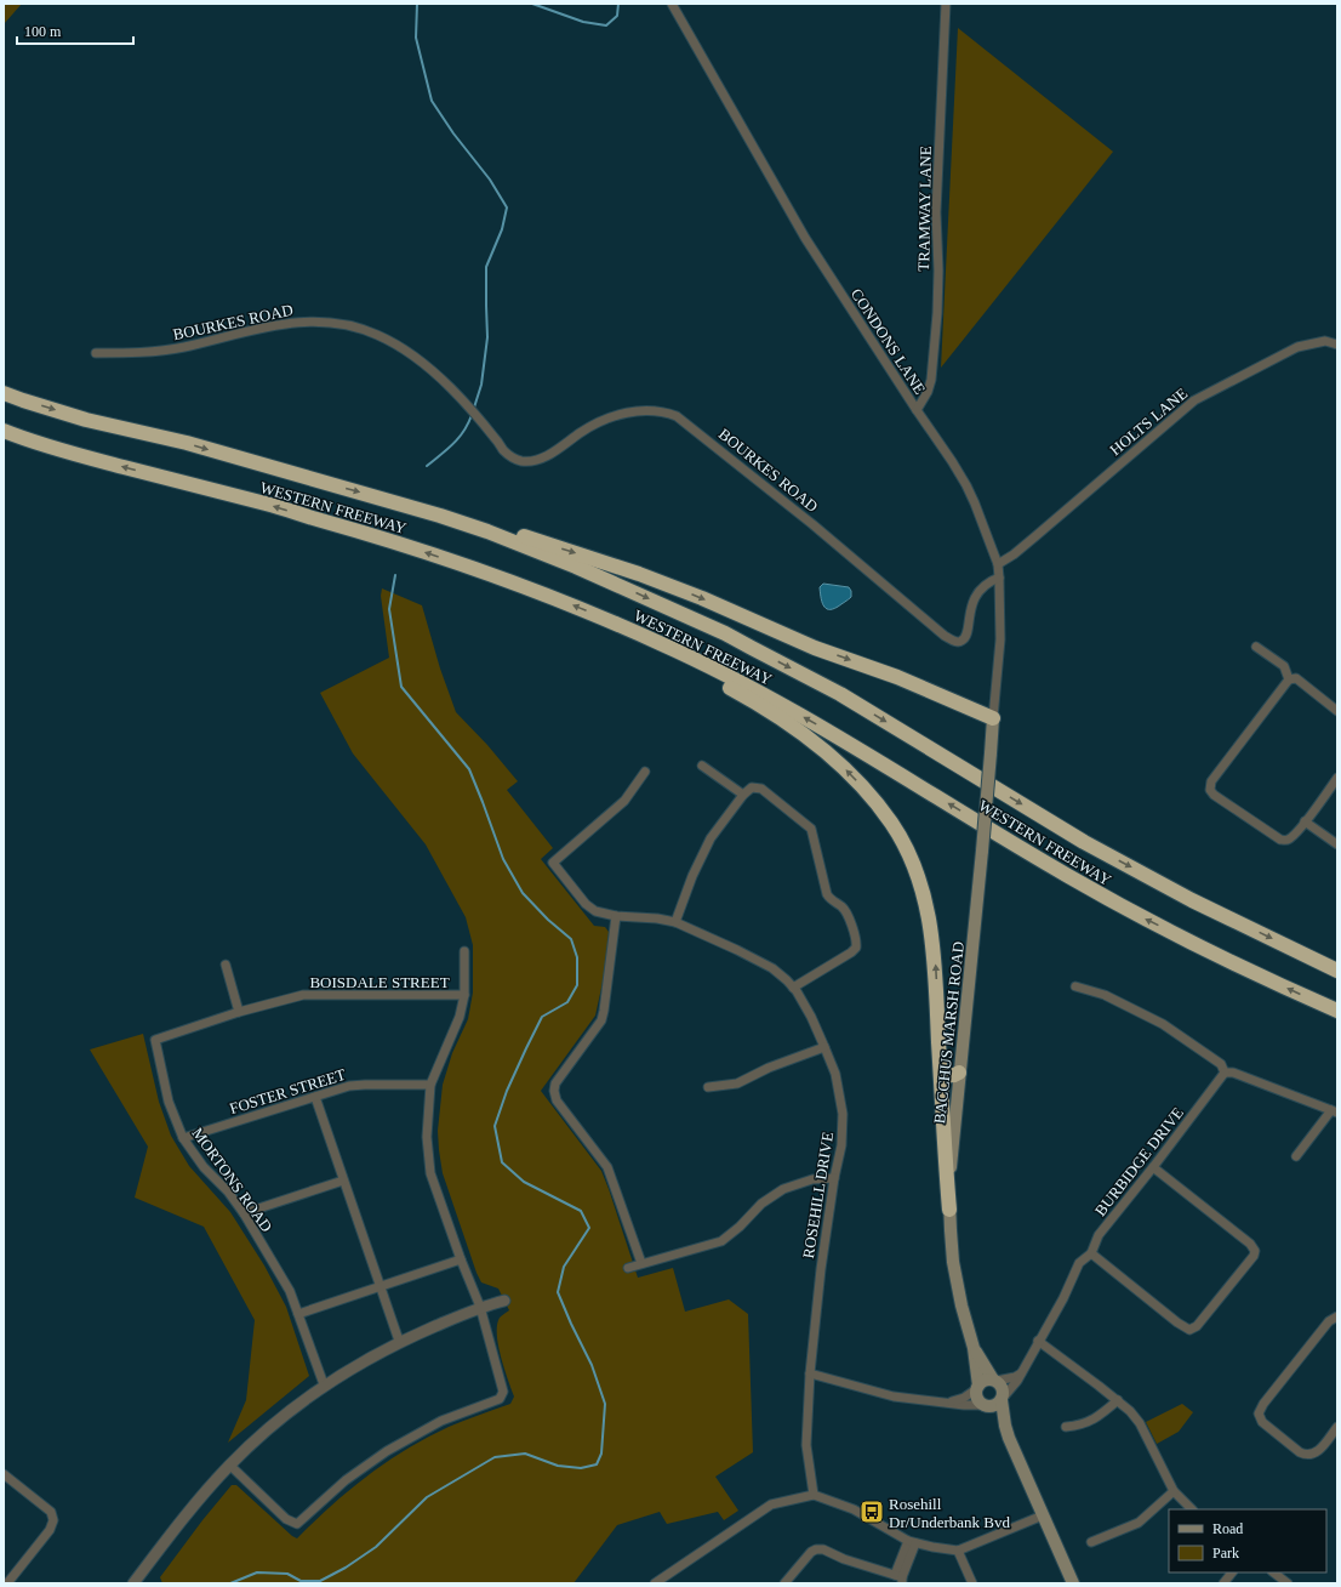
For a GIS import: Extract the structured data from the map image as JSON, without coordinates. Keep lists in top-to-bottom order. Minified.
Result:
{"streets":{"highway":["WESTERN FREEWAY"],"main road":["BACCHUS MARSH ROAD"],"street":["TRAMWAY LANE","BOURKES ROAD","CONDONS LANE","HOLTS LANE","BOISDALE STREET","FOSTER STREET","BURBIDGE DRIVE","MORTONS ROAD","ROSEHILL DRIVE"]},"crossings":[["TRAMWAY LANE","CONDONS LANE"],["BOURKES ROAD","CONDONS LANE"],["CONDONS LANE","HOLTS LANE"],["CONDONS LANE","BACCHUS MARSH ROAD"],["BOISDALE STREET","MORTONS ROAD"],["BACCHUS MARSH ROAD","BURBIDGE DRIVE"],["FOSTER STREET","MORTONS ROAD"]],"places":{"bus stop":["Rosehill Dr/Underbank Bvd"]},"legend":["Road","Park"],"scale_bar":"100 m"}
